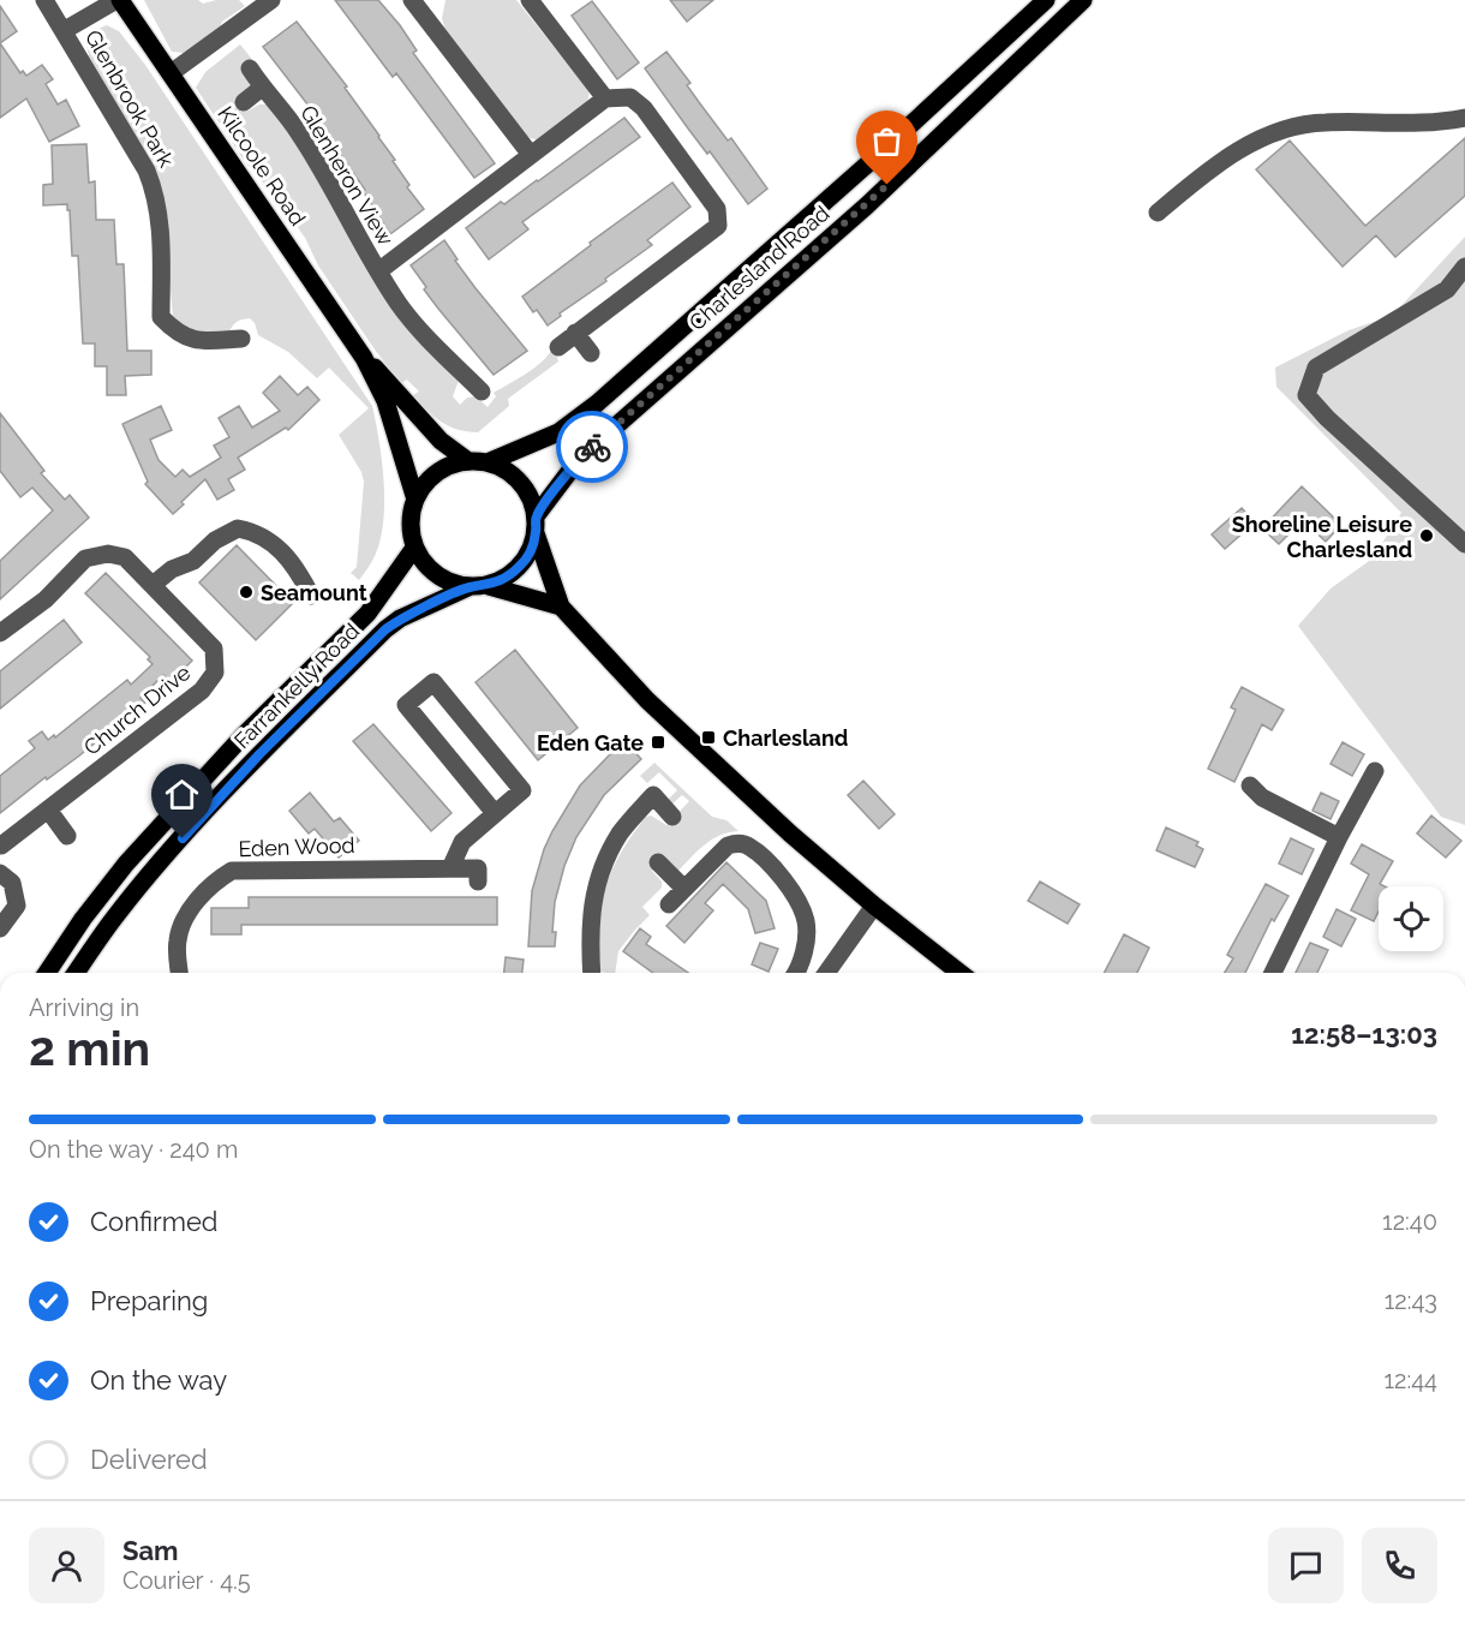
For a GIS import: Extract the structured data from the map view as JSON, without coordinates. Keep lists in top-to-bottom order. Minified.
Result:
{"streets":{"main road":["Kilcoole Road","Charlesland Road","Farrankelly Road"],"street":["Glenbrook Park","Glenheron View","Church Drive","Eden Wood"]},"crossings":[["Glenbrook Park","Kilcoole Road"],["Charlesland Road","Farrankelly Road"]],"places":{"other":["Shoreline Leisure Charlesland","Seamount"],"transit":["Charlesland","Eden Gate"]},"page":{"heading":["2 min","Arriving in","12:58–13:03"],"panel":["Sam","Courier · 4.5"],"bar":"On the way · 240 m","list":[["Confirmed","12:40"],["Preparing","12:43"],["On the way","12:44"],"Delivered"]}}
